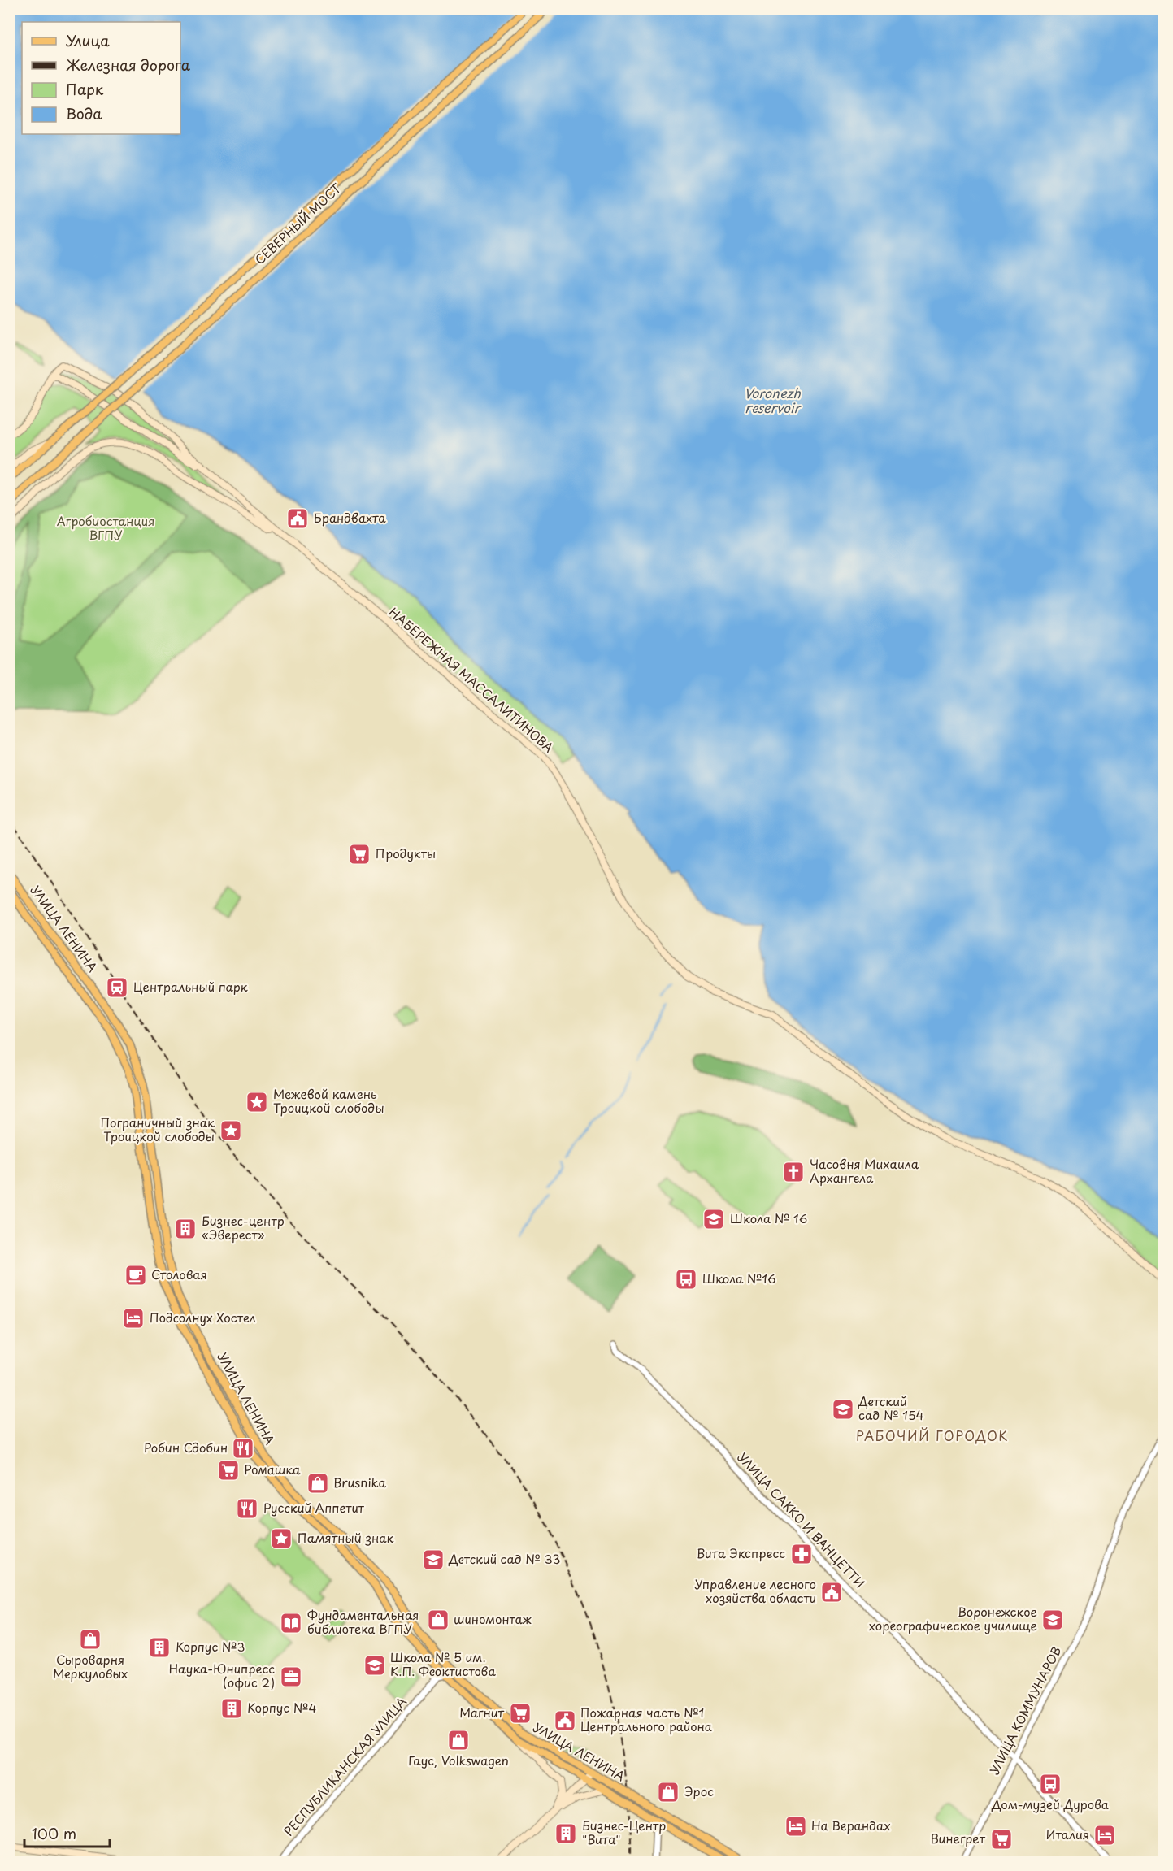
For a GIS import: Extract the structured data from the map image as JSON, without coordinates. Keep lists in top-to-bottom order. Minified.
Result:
{"streets":{"main road":["СЕВЕРНЫЙ МОСТ","НАБЕРЕЖНАЯ МАССАЛИТИНОВА","УЛИЦА ЛЕНИНА"],"street":["УЛИЦА САККО И ВАНЦЕТТИ","УЛИЦА КОММУНАРОВ","РЕСПУБЛИКАНСКАЯ УЛИЦА"]},"crossings":[["УЛИЦА ЛЕНИНА","РЕСПУБЛИКАНСКАЯ УЛИЦА"],["УЛИЦА САККО И ВАНЦЕТТИ","УЛИЦА КОММУНАРОВ"]],"districts":["РАБОЧИЙ ГОРОДОК"],"water":["Voronezh reservoir"],"parks":["Агробиостанция ВГПУ"],"places":{"public building":["Брандвахта","Управление лесного хозяйства области","Пожарная часть №1 Центрального района"],"supermarket":["Продукты","Ромашка","Магнит","Винегрет"],"station":["Центральный парк"],"place":["Межевой камень Троицкой слободы","Пограничный знак Троицкой слободы","Памятный знак"],"church":["Часовня Михаила Архангела"],"school or university":["Школа № 16","Детский сад № 154","Детский сад № 33","Воронежское хореографическое училище","Школа № 5 им. К.П. Феоктистова"],"building":["Бизнес-центр «Эверест»","Корпус №3","Корпус №4","Бизнес-Центр \"Вита\""],"cafe":["Столовая"],"bus stop":["Школа №16","Дом-музей Дурова"],"hotel":["Подсолнух Хостел","На Верандах","Италия"],"restaurant":["Робин Сдобин","Русский Аппетит"],"shop":["Brusnika","шиномонтаж","Сыроварня Меркуловых","Гаус, Volkswagen","Эрос"],"pharmacy":["Вита Экспресс"],"library":["Фундаментальная библиотека ВГПУ"],"office":["Наука-Юнипресс (офис 2)"]},"legend":["Улица","Железная дорога","Парк","Вода"],"scale_bar":"100 m"}
